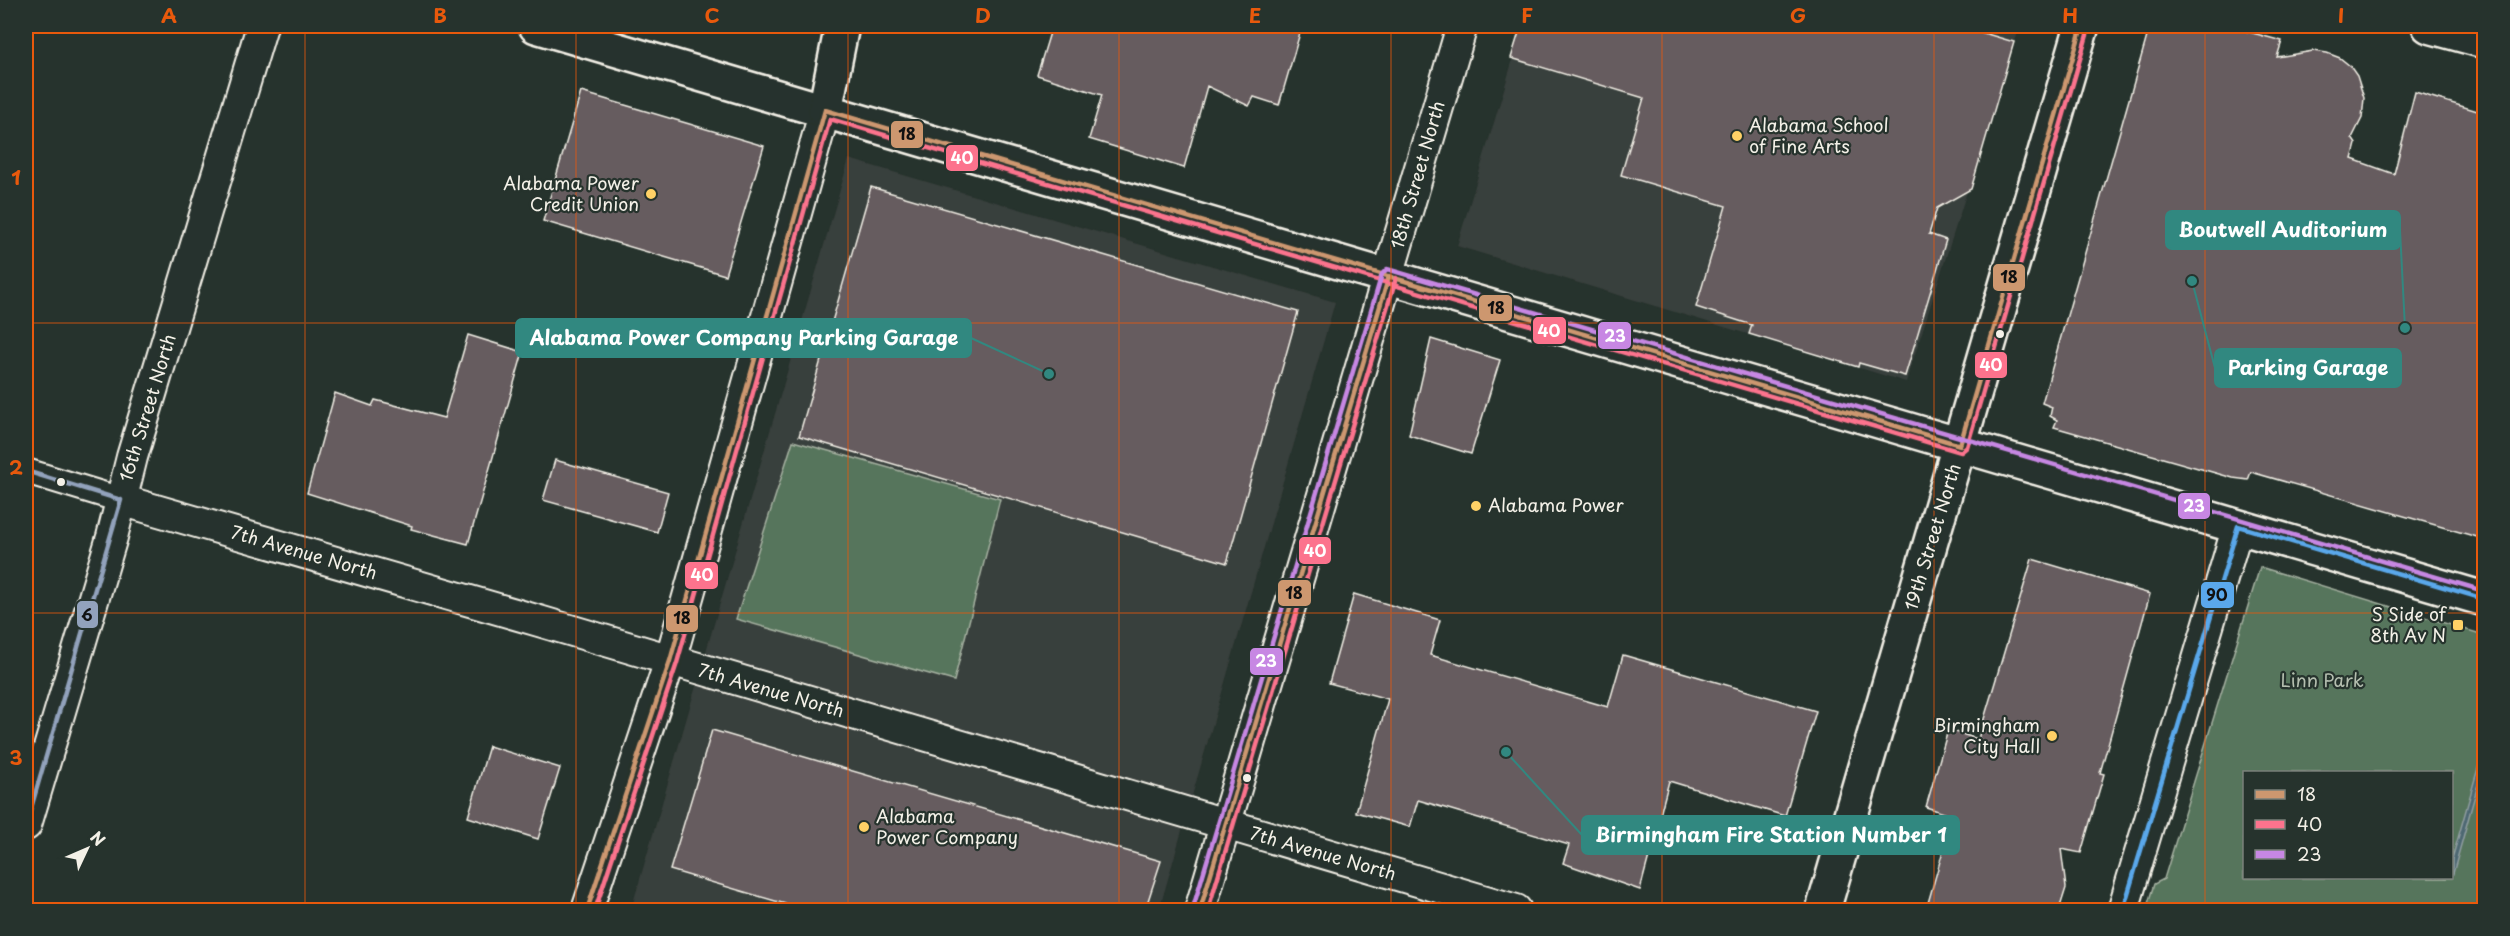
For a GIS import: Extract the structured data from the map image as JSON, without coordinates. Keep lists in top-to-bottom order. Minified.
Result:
{"streets":{"main road":["19th Street North"],"street":["18th Street North","16th Street North","7th Avenue North"]},"crossings":[["18th Street North","7th Avenue North"],["16th Street North","7th Avenue North"]],"parks":["Linn Park"],"places":{"other":["Alabama School of Fine Arts","Alabama Power Credit Union","Parking Garage","Boutwell Auditorium","Alabama Power Company Parking Garage","Alabama Power","Birmingham City Hall","Birmingham Fire Station Number 1","Alabama Power Company"],"transit":["S Side of 8th Av N"]},"lines":["transit line 18","transit line 40","transit line 23","transit line 6","transit line 90"],"legend":["18","40","23"],"north":"top right","grid":{"columns":["A","B","C","D","E","F","G","H","I"],"rows":["1","2","3"]}}
